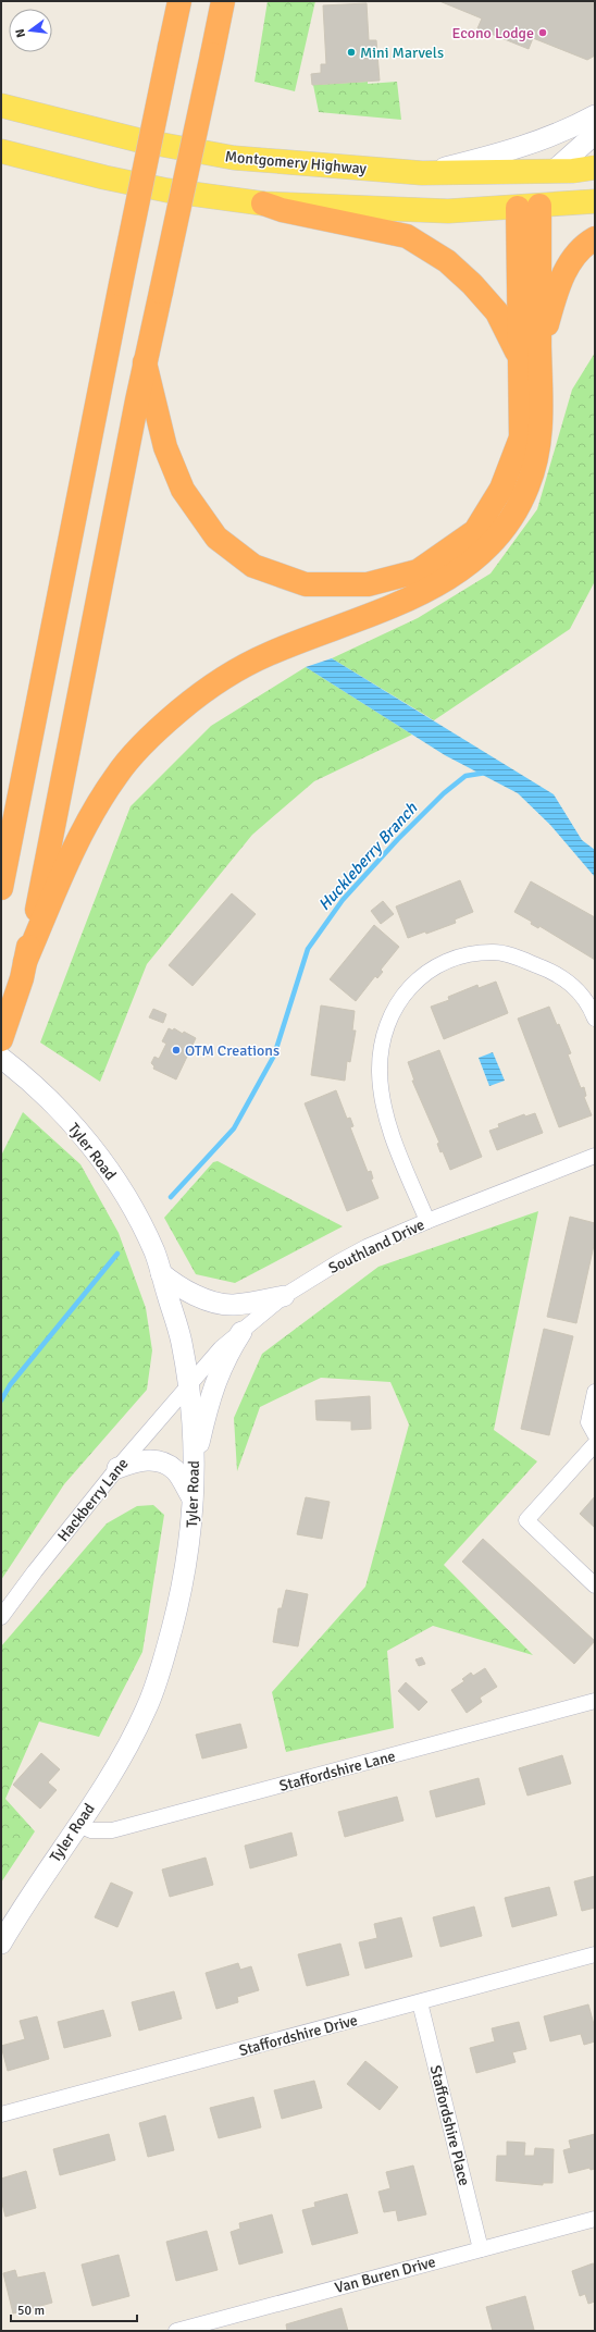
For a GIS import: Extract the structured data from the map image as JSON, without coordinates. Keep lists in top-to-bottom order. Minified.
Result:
{"streets":{"main road":["Montgomery Highway"],"street":["Tyler Road","Southland Drive","Hackberry Lane","Staffordshire Lane","Staffordshire Drive","Staffordshire Place","Van Buren Drive"]},"crossings":[["Tyler Road","Southland Drive"],["Tyler Road","Hackberry Lane"],["Tyler Road","Staffordshire Lane"],["Southland Drive","Hackberry Lane"],["Staffordshire Drive","Staffordshire Place"],["Staffordshire Place","Van Buren Drive"]],"water":["Huckleberry Branch"],"places":["Econo Lodge","Mini Marvels","OTM Creations"],"scale_bar":"50 m","north":"left"}
